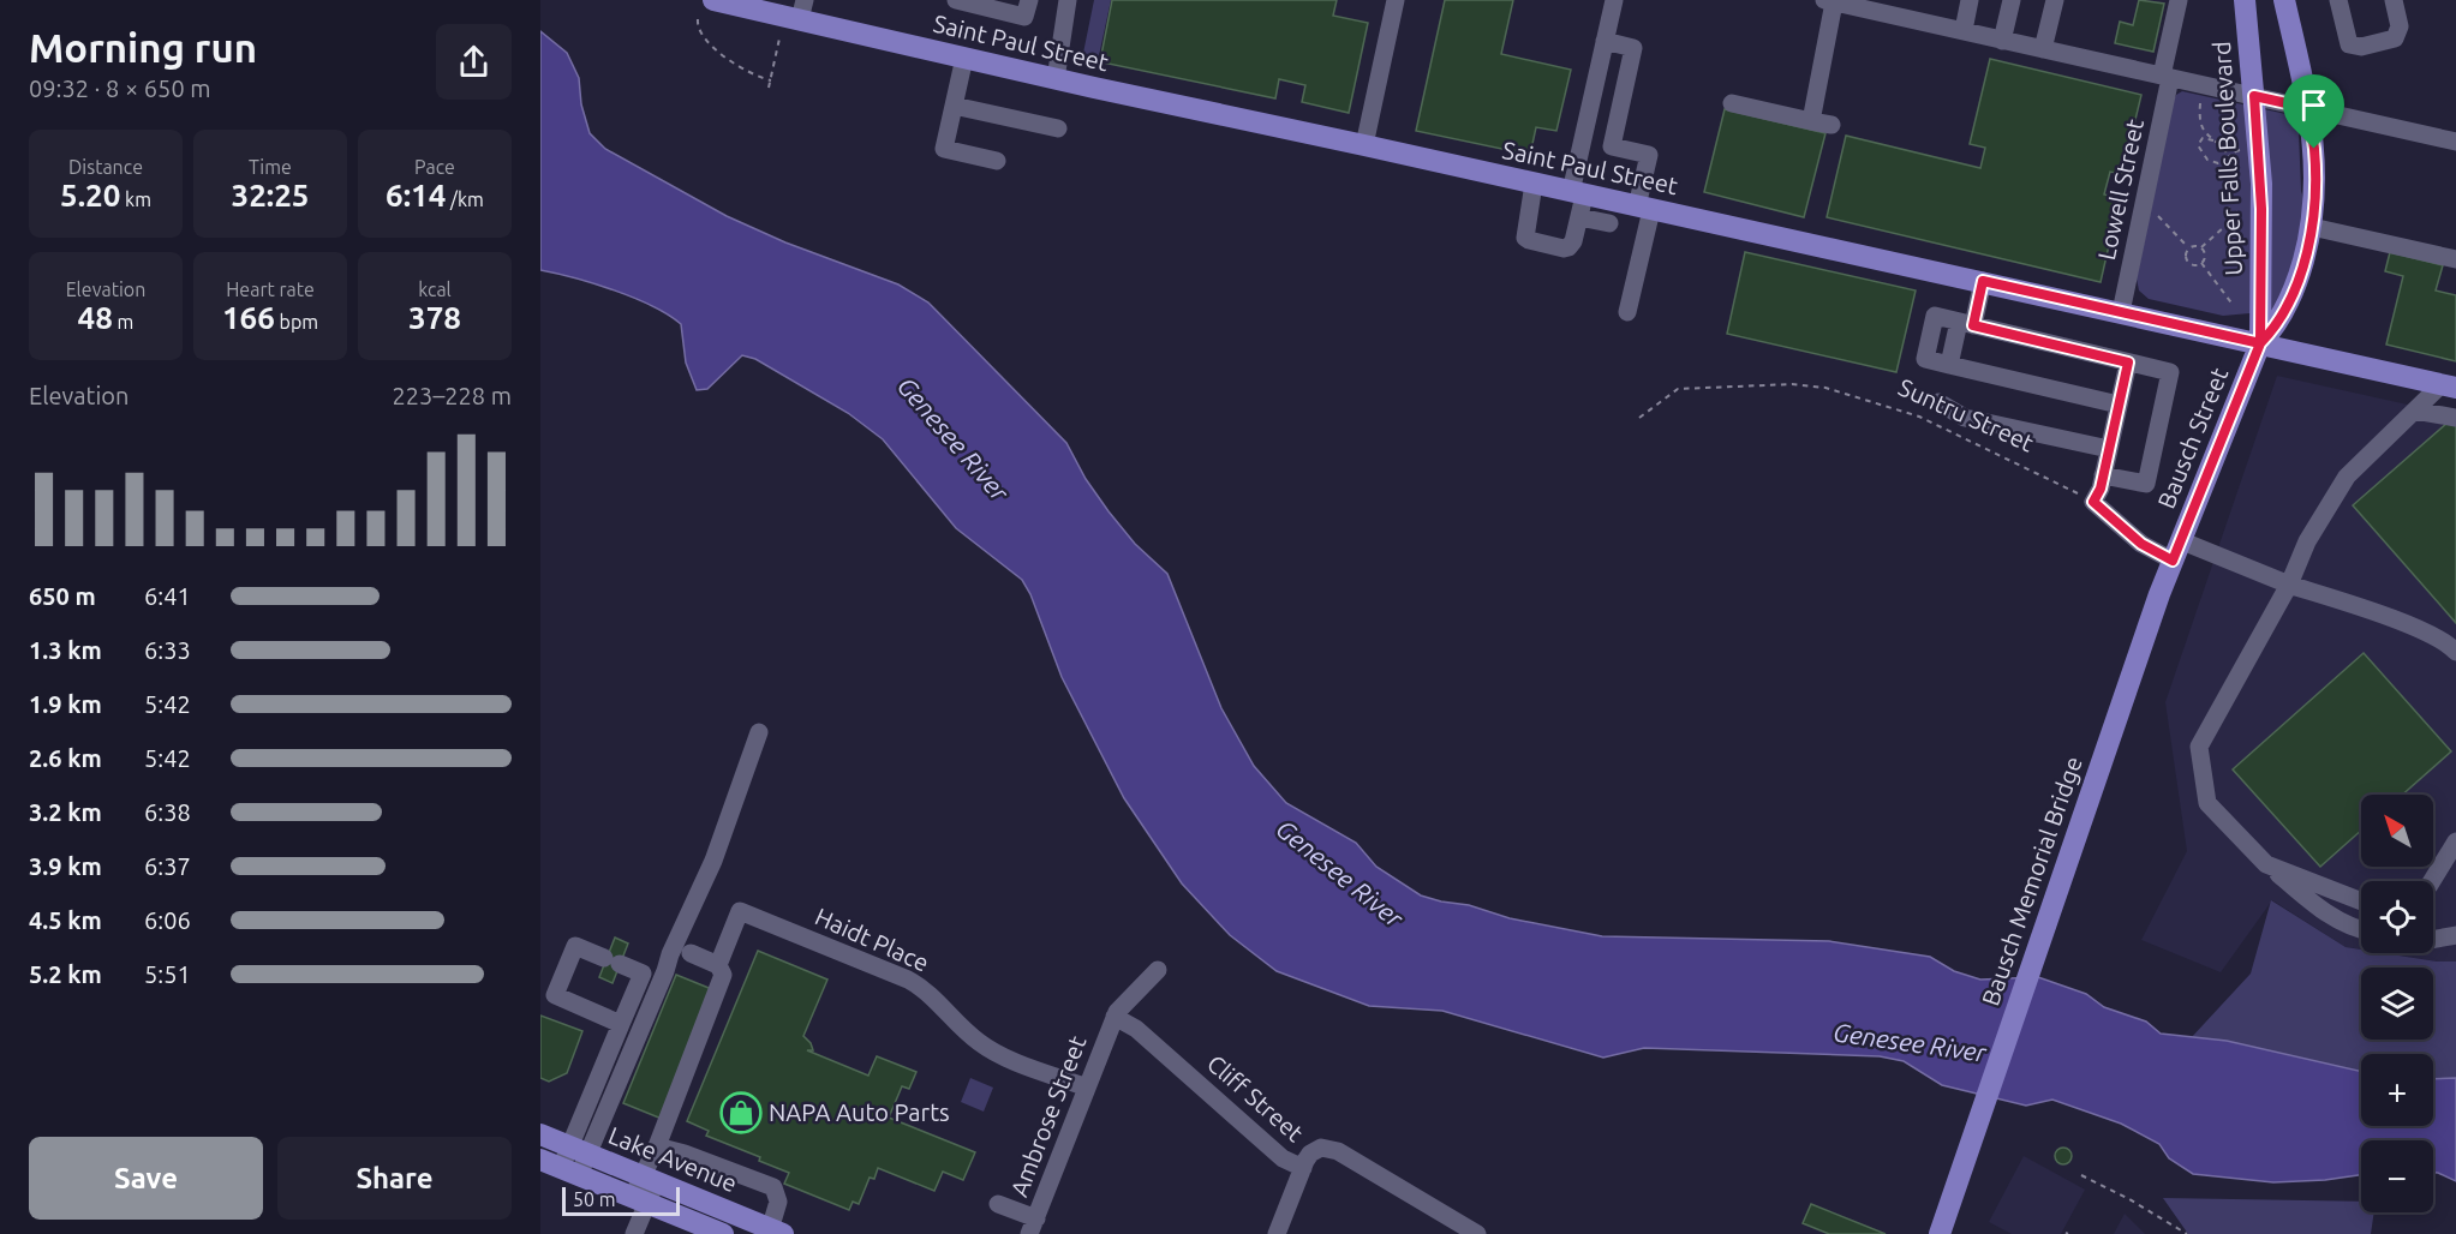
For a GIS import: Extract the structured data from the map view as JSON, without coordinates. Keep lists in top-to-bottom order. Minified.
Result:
{"streets":{"main road":["Saint Paul Street","Upper Falls Boulevard","Bausch Street","Bausch Memorial Bridge","Lake Avenue"],"street":["Lowell Street","Haidt Place","Cliff Street","Ambrose Street"],"path":["Suntru Street"]},"crossings":[["Saint Paul Street","Upper Falls Boulevard"],["Saint Paul Street","Lowell Street"],["Saint Paul Street","Bausch Street"],["Upper Falls Boulevard","Bausch Street"],["Bausch Street","Bausch Memorial Bridge"],["Haidt Place","Ambrose Street"],["Cliff Street","Ambrose Street"]],"water":["Genesee River"],"places":{"shop":["NAPA Auto Parts"]},"scale_bar":"50 m","north":"top left","page":{"heading":["Morning run","09:32 · 8 × 650 m"],"stats":[["Distance","5.20 km"],["Time","32:25"],["Pace","6:14 /km"],["Elevation","48 m"],["Heart rate","166 bpm"],["kcal","378"]],"chart":["Elevation","223–228 m"],"list":[{"name":"650 m","note":"6:41"},{"name":"1.3 km","note":"6:33"},{"name":"1.9 km","note":"5:42"},{"name":"2.6 km","note":"5:42"},{"name":"3.2 km","note":"6:38"},{"name":"3.9 km","note":"6:37"},{"name":"4.5 km","note":"6:06"},{"name":"5.2 km","note":"5:51"}],"map_buttons":["+","−"],"buttons":["Save","Share"],"scale":"50 m"}}
